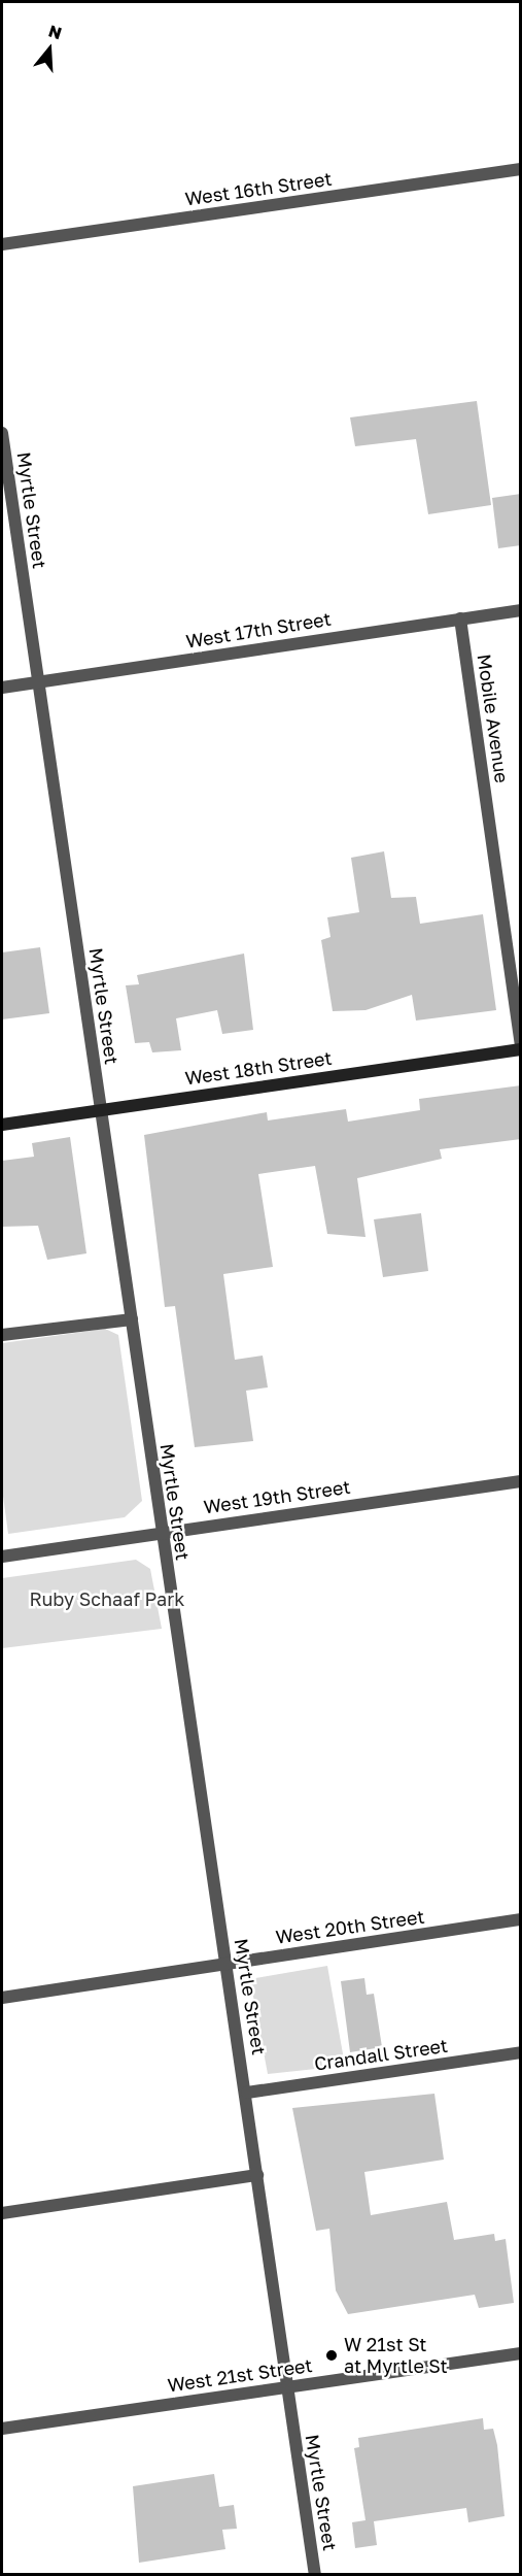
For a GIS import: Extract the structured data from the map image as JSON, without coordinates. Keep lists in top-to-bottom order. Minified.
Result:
{"streets":{"main road":["West 18th Street"],"street":["West 16th Street","Myrtle Street","West 17th Street","Mobile Avenue","West 19th Street","West 20th Street","Crandall Street","West 21st Street"]},"crossings":[["Myrtle Street","West 17th Street"],["Myrtle Street","West 18th Street"],["Myrtle Street","West 19th Street"],["Myrtle Street","West 20th Street"],["Myrtle Street","Crandall Street"],["Myrtle Street","West 21st Street"],["West 17th Street","Mobile Avenue"]],"parks":["Ruby Schaaf Park"],"places":["W 21st St at Myrtle St"],"north":"top"}
